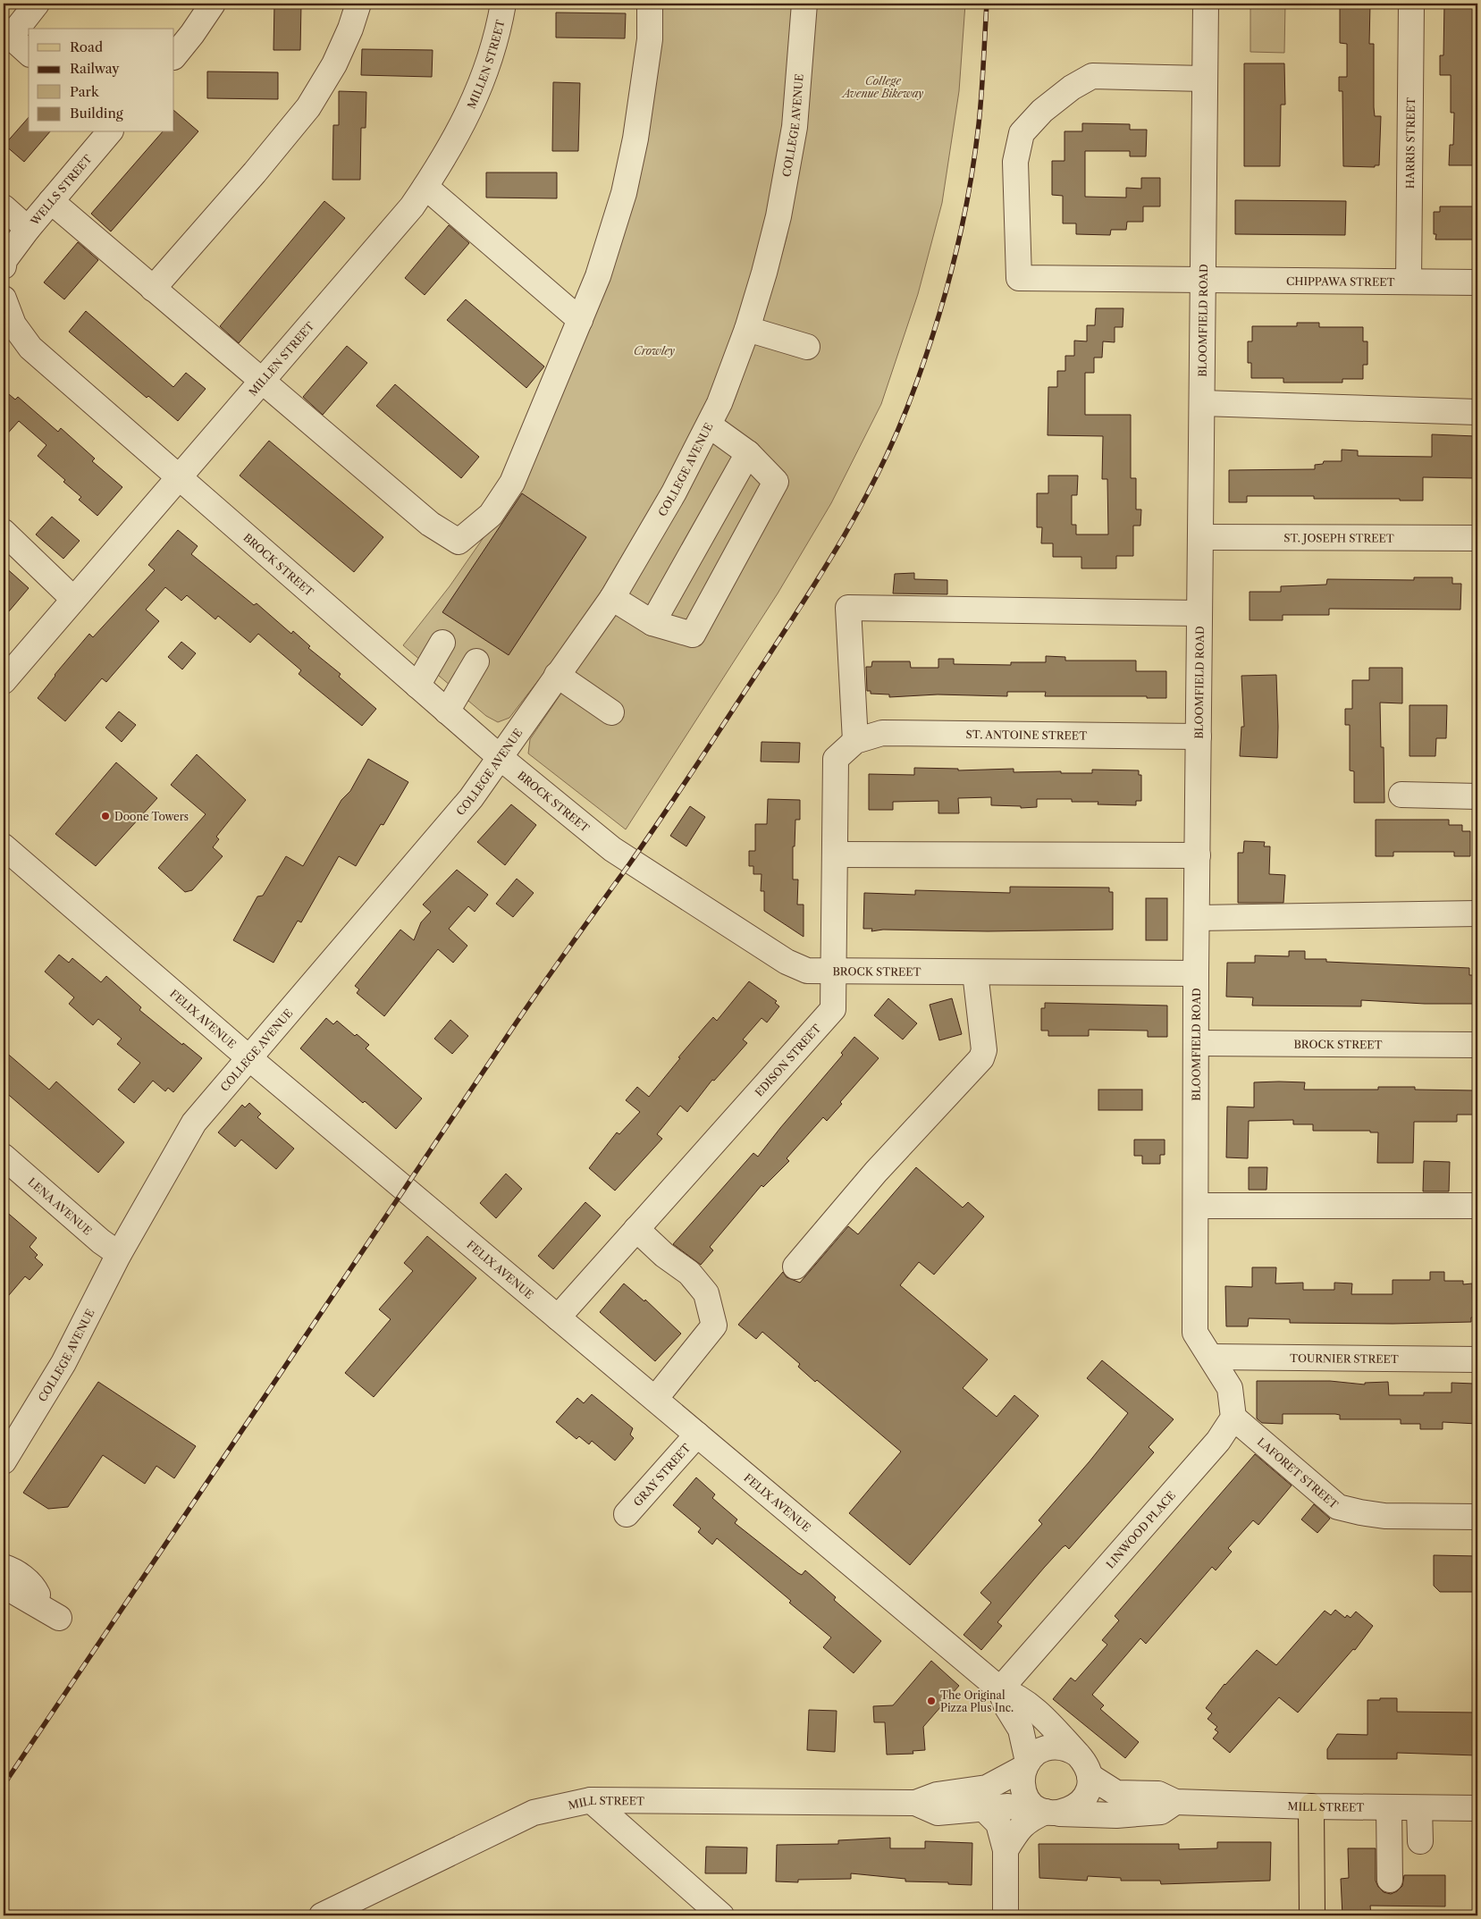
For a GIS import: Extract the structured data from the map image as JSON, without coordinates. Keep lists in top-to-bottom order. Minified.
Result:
{"streets":{"street":["MILLEN STREET","COLLEGE AVENUE","HARRIS STREET","WELLS STREET","CHIPPAWA STREET","BLOOMFIELD ROAD","ST. JOSEPH STREET","BROCK STREET","ST. ANTOINE STREET","FELIX AVENUE","EDISON STREET","LENA AVENUE","TOURNIER STREET","LAFORET STREET","GRAY STREET","LINWOOD PLACE","MILL STREET"]},"crossings":[["MILLEN STREET","BROCK STREET"],["COLLEGE AVENUE","BROCK STREET"],["COLLEGE AVENUE","FELIX AVENUE"],["COLLEGE AVENUE","LENA AVENUE"],["HARRIS STREET","CHIPPAWA STREET"],["CHIPPAWA STREET","BLOOMFIELD ROAD"],["BLOOMFIELD ROAD","ST. JOSEPH STREET"],["BLOOMFIELD ROAD","BROCK STREET"],["BLOOMFIELD ROAD","ST. ANTOINE STREET"],["BLOOMFIELD ROAD","TOURNIER STREET"],["BROCK STREET","EDISON STREET"],["ST. ANTOINE STREET","EDISON STREET"],["FELIX AVENUE","EDISON STREET"],["FELIX AVENUE","GRAY STREET"],["FELIX AVENUE","LINWOOD PLACE"],["FELIX AVENUE","MILL STREET"],["LAFORET STREET","LINWOOD PLACE"]],"parks":["College Avenue Bikeway","Crowley"],"places":["Doone Towers","The Original Pizza Plus Inc."],"legend":["Road","Railway","Park","Building"]}
